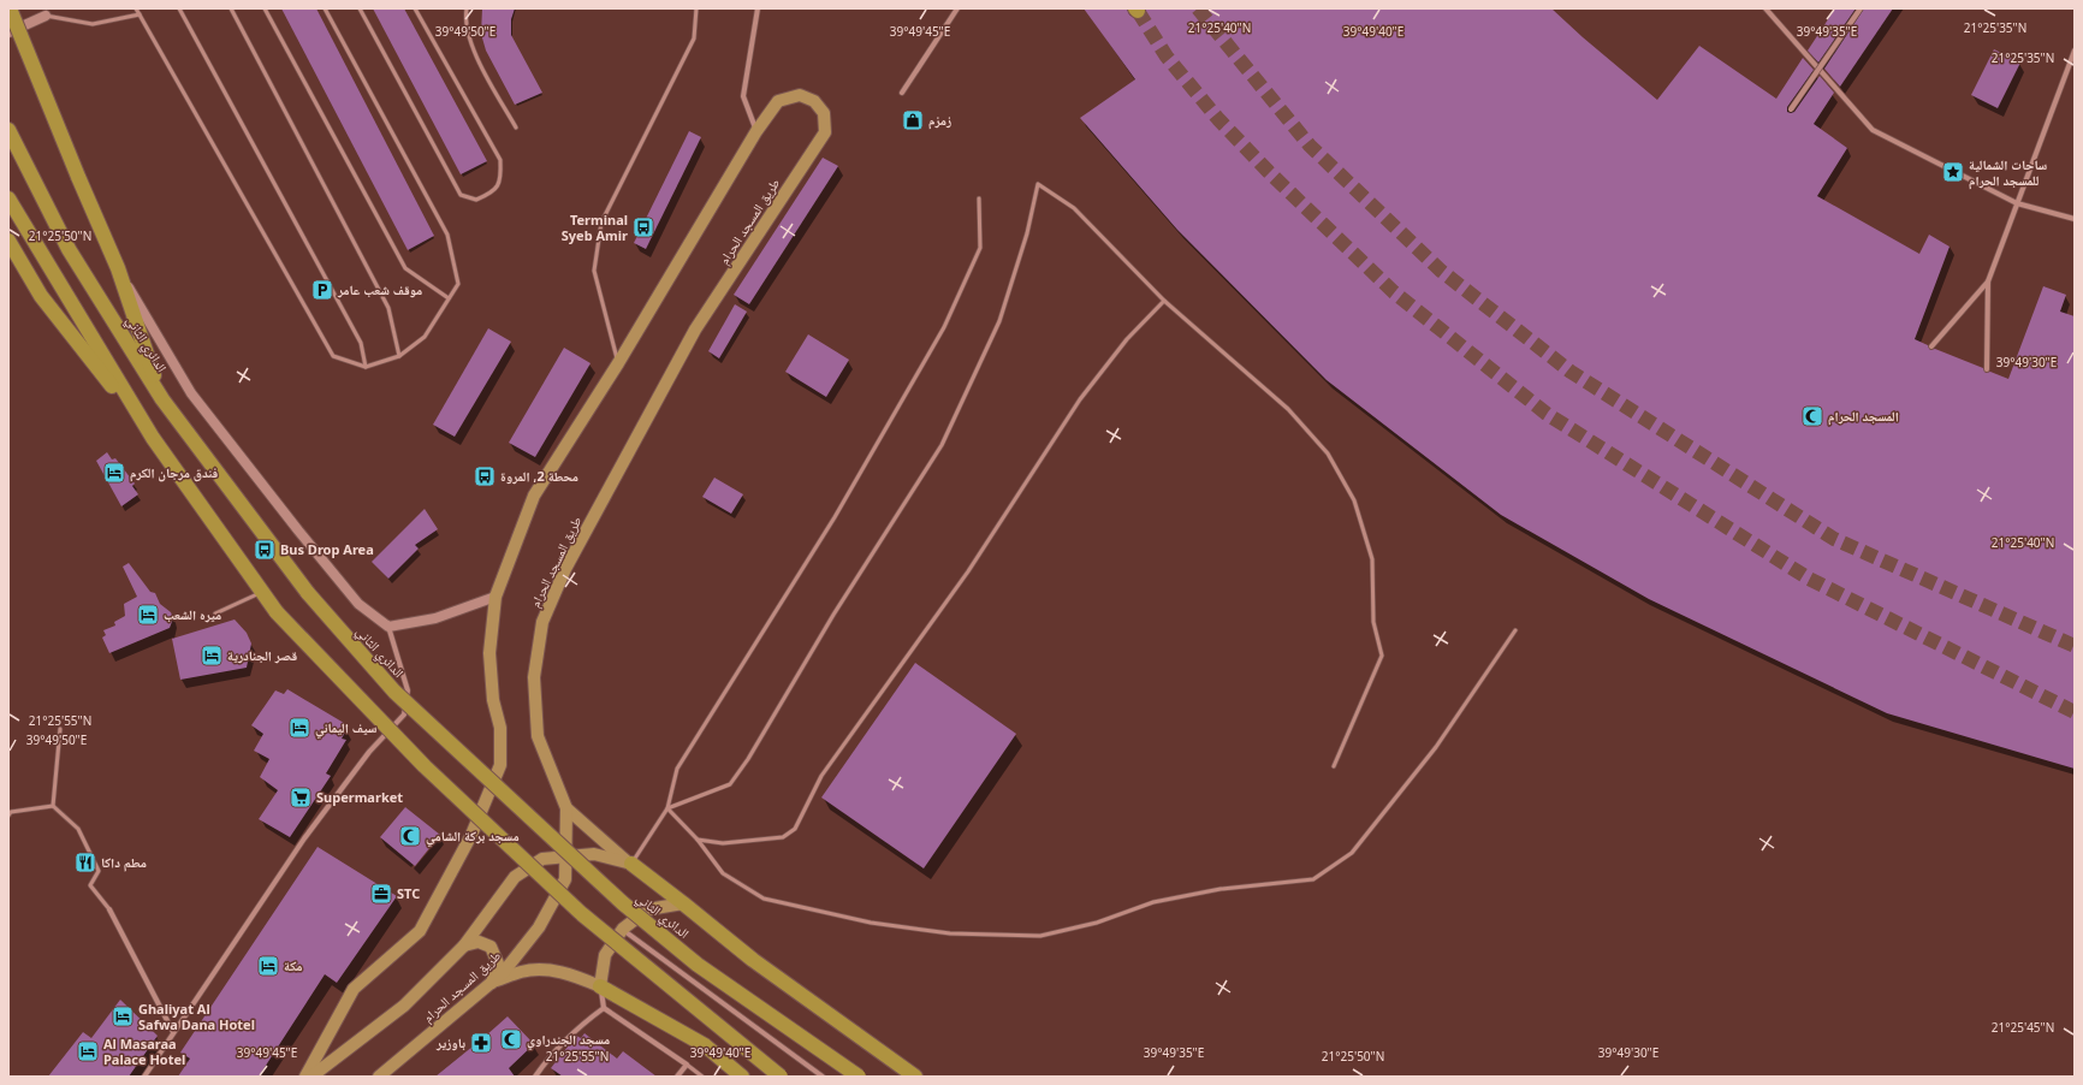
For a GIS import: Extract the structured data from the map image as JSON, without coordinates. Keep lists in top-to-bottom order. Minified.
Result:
{"streets":{"highway":["الدائري الثاني"],"main road":["طريق المسجد الحرام"]},"places":{"shop":["زمزم"],"place":["ساحات الشمالية للمسجد الحرام"],"bus stop":["Terminal Syeb Amir","محطة 2, المروة","Bus Drop Area"],"parking":["موقف شعب عامر"],"mosque":["المسجد الحرام","مسجد بركة الشامي","مسجد الجندراوي"],"hotel":["فندق مرجان الكرم","ميره الشعب","قصر الجنادرية","سيف اليماني","مكة","Ghaliyat Al Safwa Dana Hotel","Al Masaraa Palace Hotel"],"supermarket":["Supermarket"],"restaurant":["مطم داكا"],"office":["STC"],"pharmacy":["باوزير"]},"coordinates":["21°25'40\"N","21°25'35\"N","39°49'50\"E","39°49'45\"E","39°49'40\"E","39°49'35\"E","21°25'50\"N","39°49'30\"E","21°25'55\"N","21°25'45\"N"]}
